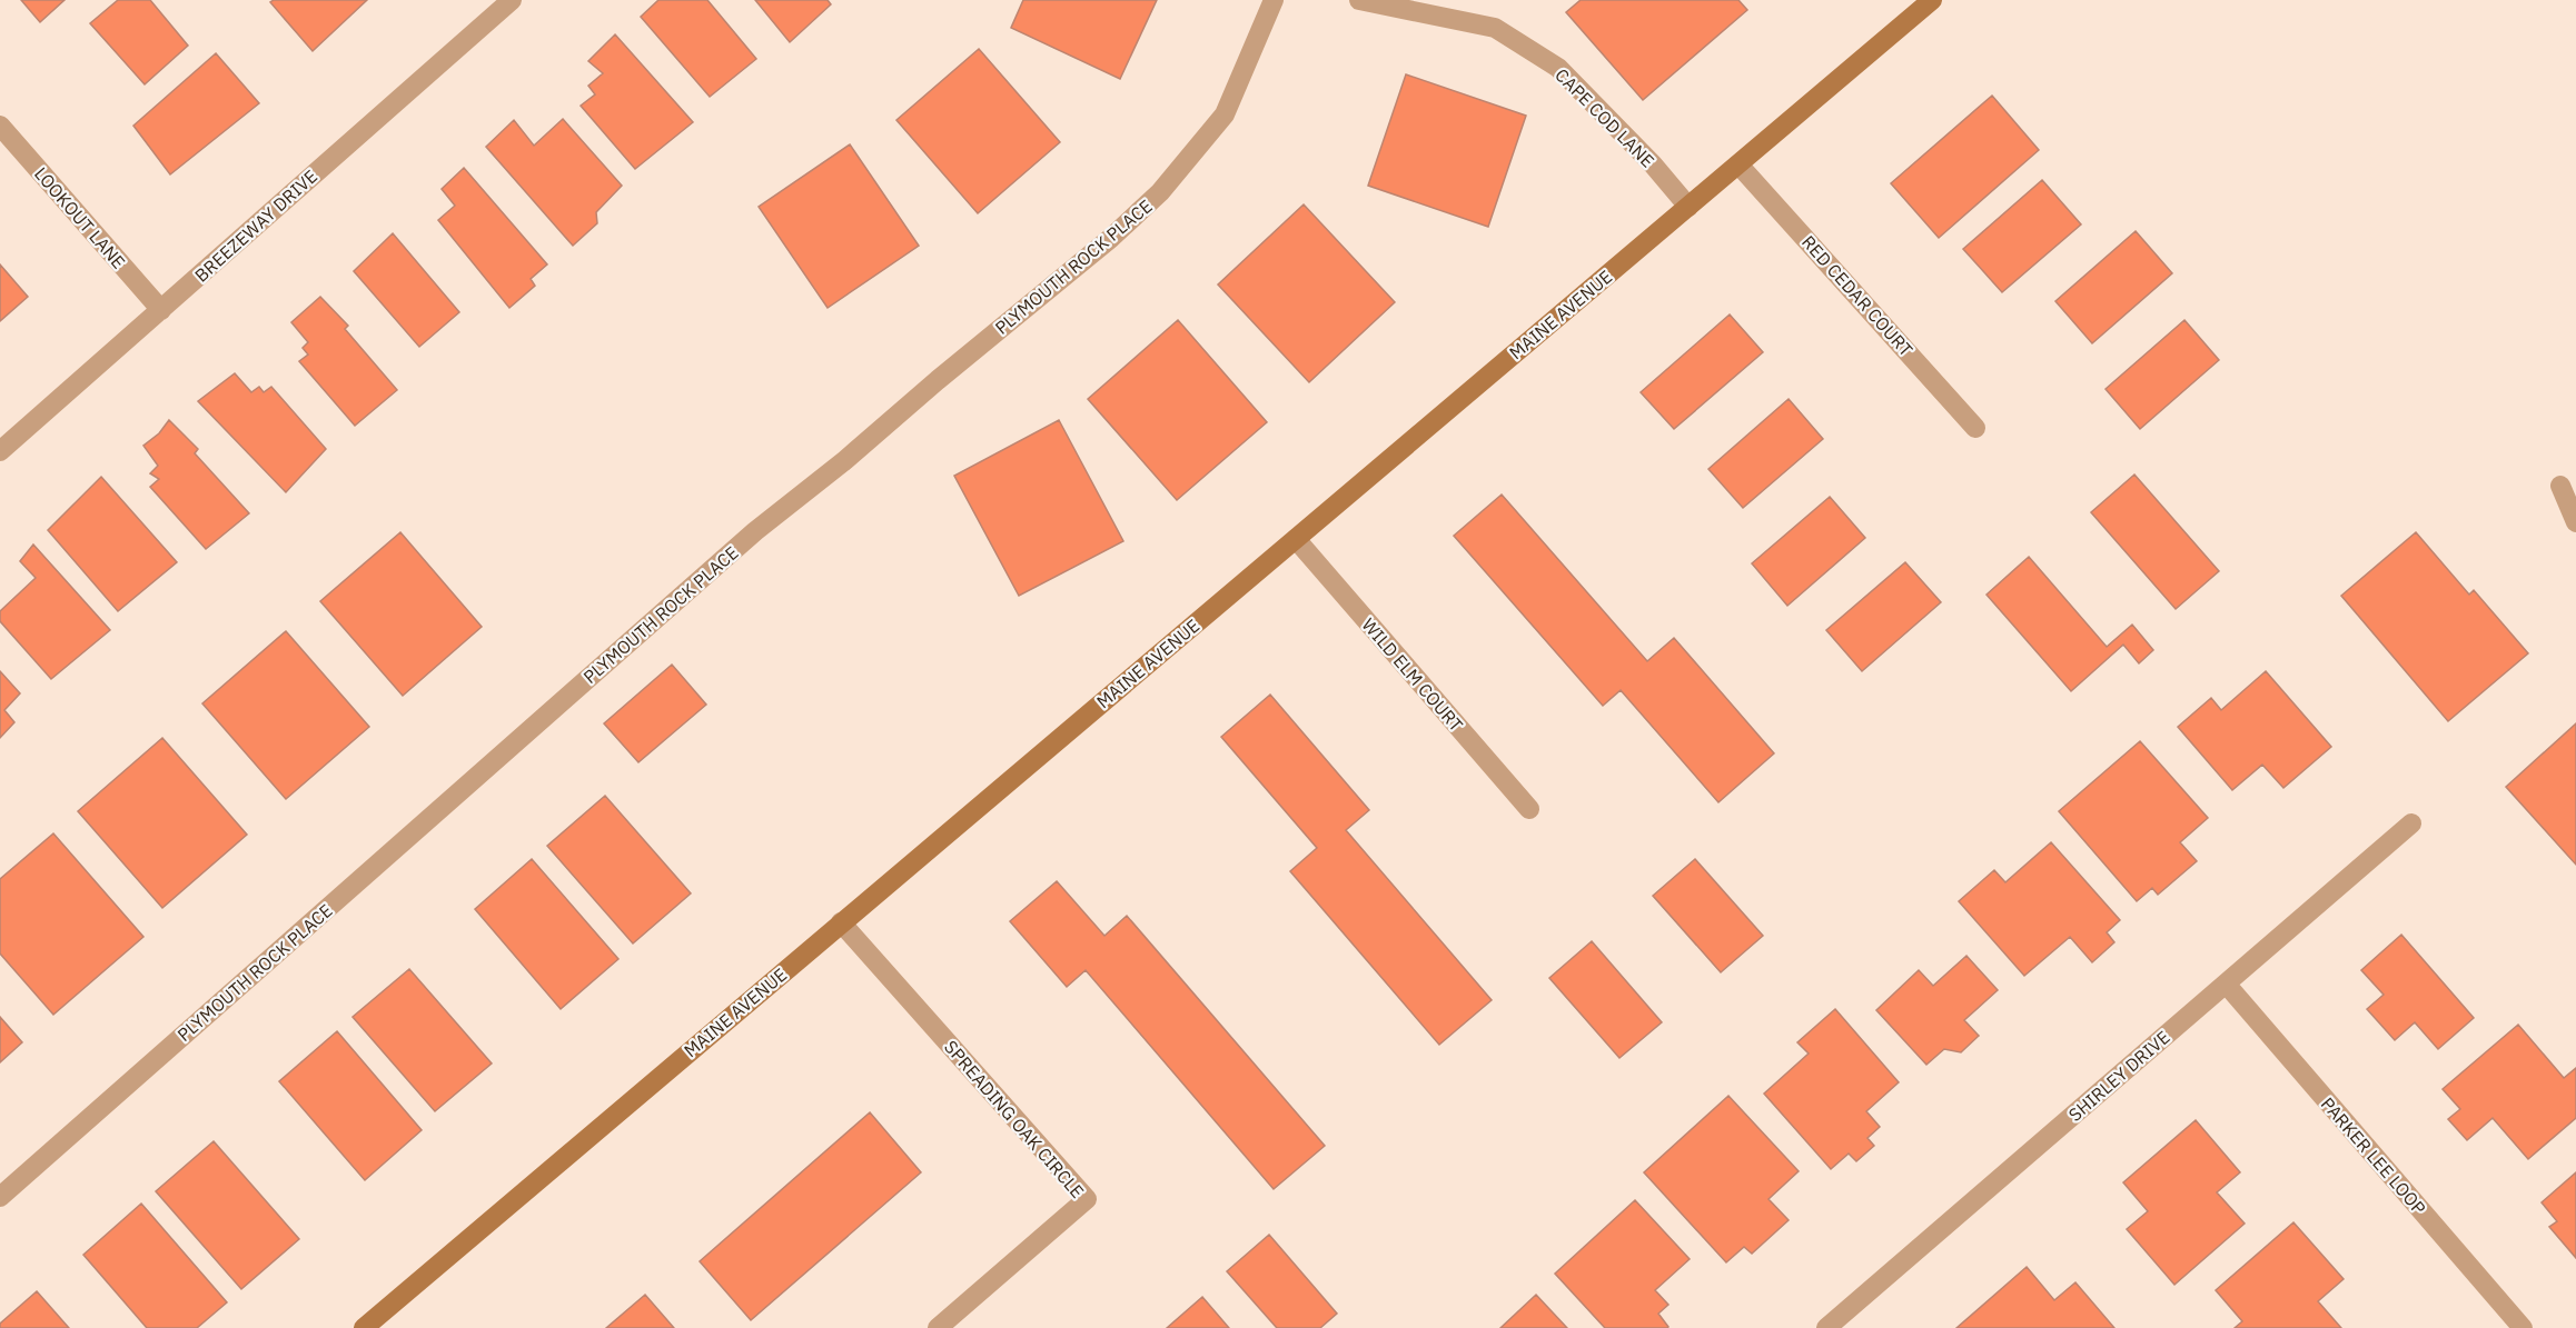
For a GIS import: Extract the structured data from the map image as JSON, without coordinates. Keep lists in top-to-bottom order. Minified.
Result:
{"streets":{"street":["CAPE COD LANE","LOOKOUT LANE","BREEZEWAY DRIVE","PLYMOUTH ROCK PLACE","RED CEDAR COURT","MAINE AVENUE","WILD ELM COURT","SHIRLEY DRIVE","SPREADING OAK CIRCLE","PARKER LEE LOOP"]},"crossings":[["CAPE COD LANE","MAINE AVENUE"],["LOOKOUT LANE","BREEZEWAY DRIVE"],["RED CEDAR COURT","MAINE AVENUE"],["MAINE AVENUE","WILD ELM COURT"],["MAINE AVENUE","SPREADING OAK CIRCLE"],["SHIRLEY DRIVE","PARKER LEE LOOP"]]}
